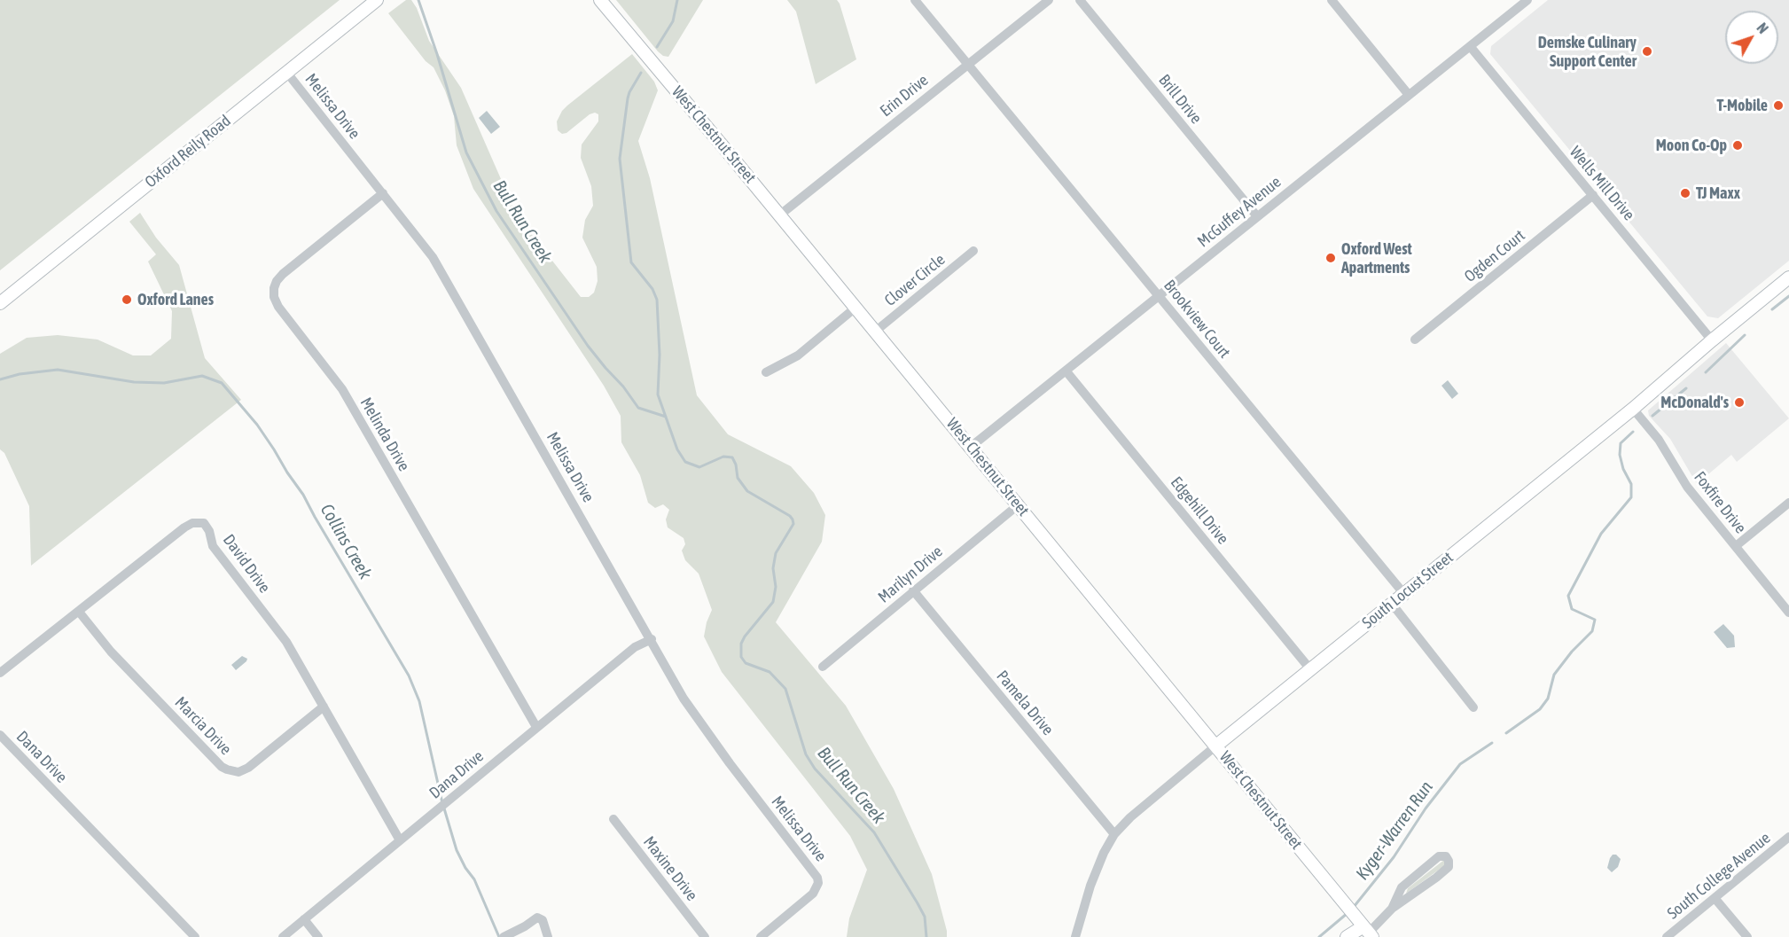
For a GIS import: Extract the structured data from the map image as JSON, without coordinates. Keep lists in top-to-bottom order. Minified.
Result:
{"streets":{"main road":["West Chestnut Street","Oxford Reily Road","South Locust Street"],"street":["Erin Drive","Brill Drive","Melissa Drive","Wells Mill Drive","McGuffey Avenue","Ogden Court","Clover Circle","Brookview Court","Melinda Drive","Foxfire Drive","Edgehill Drive","David Drive","Marilyn Drive","Pamela Drive","Marcia Drive","Dana Drive","Maxine Drive","South College Avenue"]},"crossings":[["Erin Drive","West Chestnut Street"],["Erin Drive","Brookview Court"],["Brill Drive","McGuffey Avenue"],["Melissa Drive","Oxford Reily Road"],["Melissa Drive","Melinda Drive"],["Melissa Drive","Dana Drive"],["West Chestnut Street","McGuffey Avenue"],["West Chestnut Street","Clover Circle"],["West Chestnut Street","Marilyn Drive"],["West Chestnut Street","South Locust Street"],["Wells Mill Drive","McGuffey Avenue"],["Wells Mill Drive","Ogden Court"],["Wells Mill Drive","South Locust Street"],["McGuffey Avenue","Brookview Court"],["McGuffey Avenue","Edgehill Drive"],["Brookview Court","South Locust Street"],["Melinda Drive","Dana Drive"],["Foxfire Drive","South Locust Street"],["Edgehill Drive","South Locust Street"],["David Drive","Marcia Drive"],["David Drive","Dana Drive"],["Marilyn Drive","Pamela Drive"],["South Locust Street","Pamela Drive"]],"water":["Bull Run Creek","Collins Creek","Kyger-Warren Run"],"places":["Demske Culinary Support Center","T-Mobile","Moon Co-Op","TJ Maxx","Oxford West Apartments","Oxford Lanes","McDonald's"],"north":"top right"}
